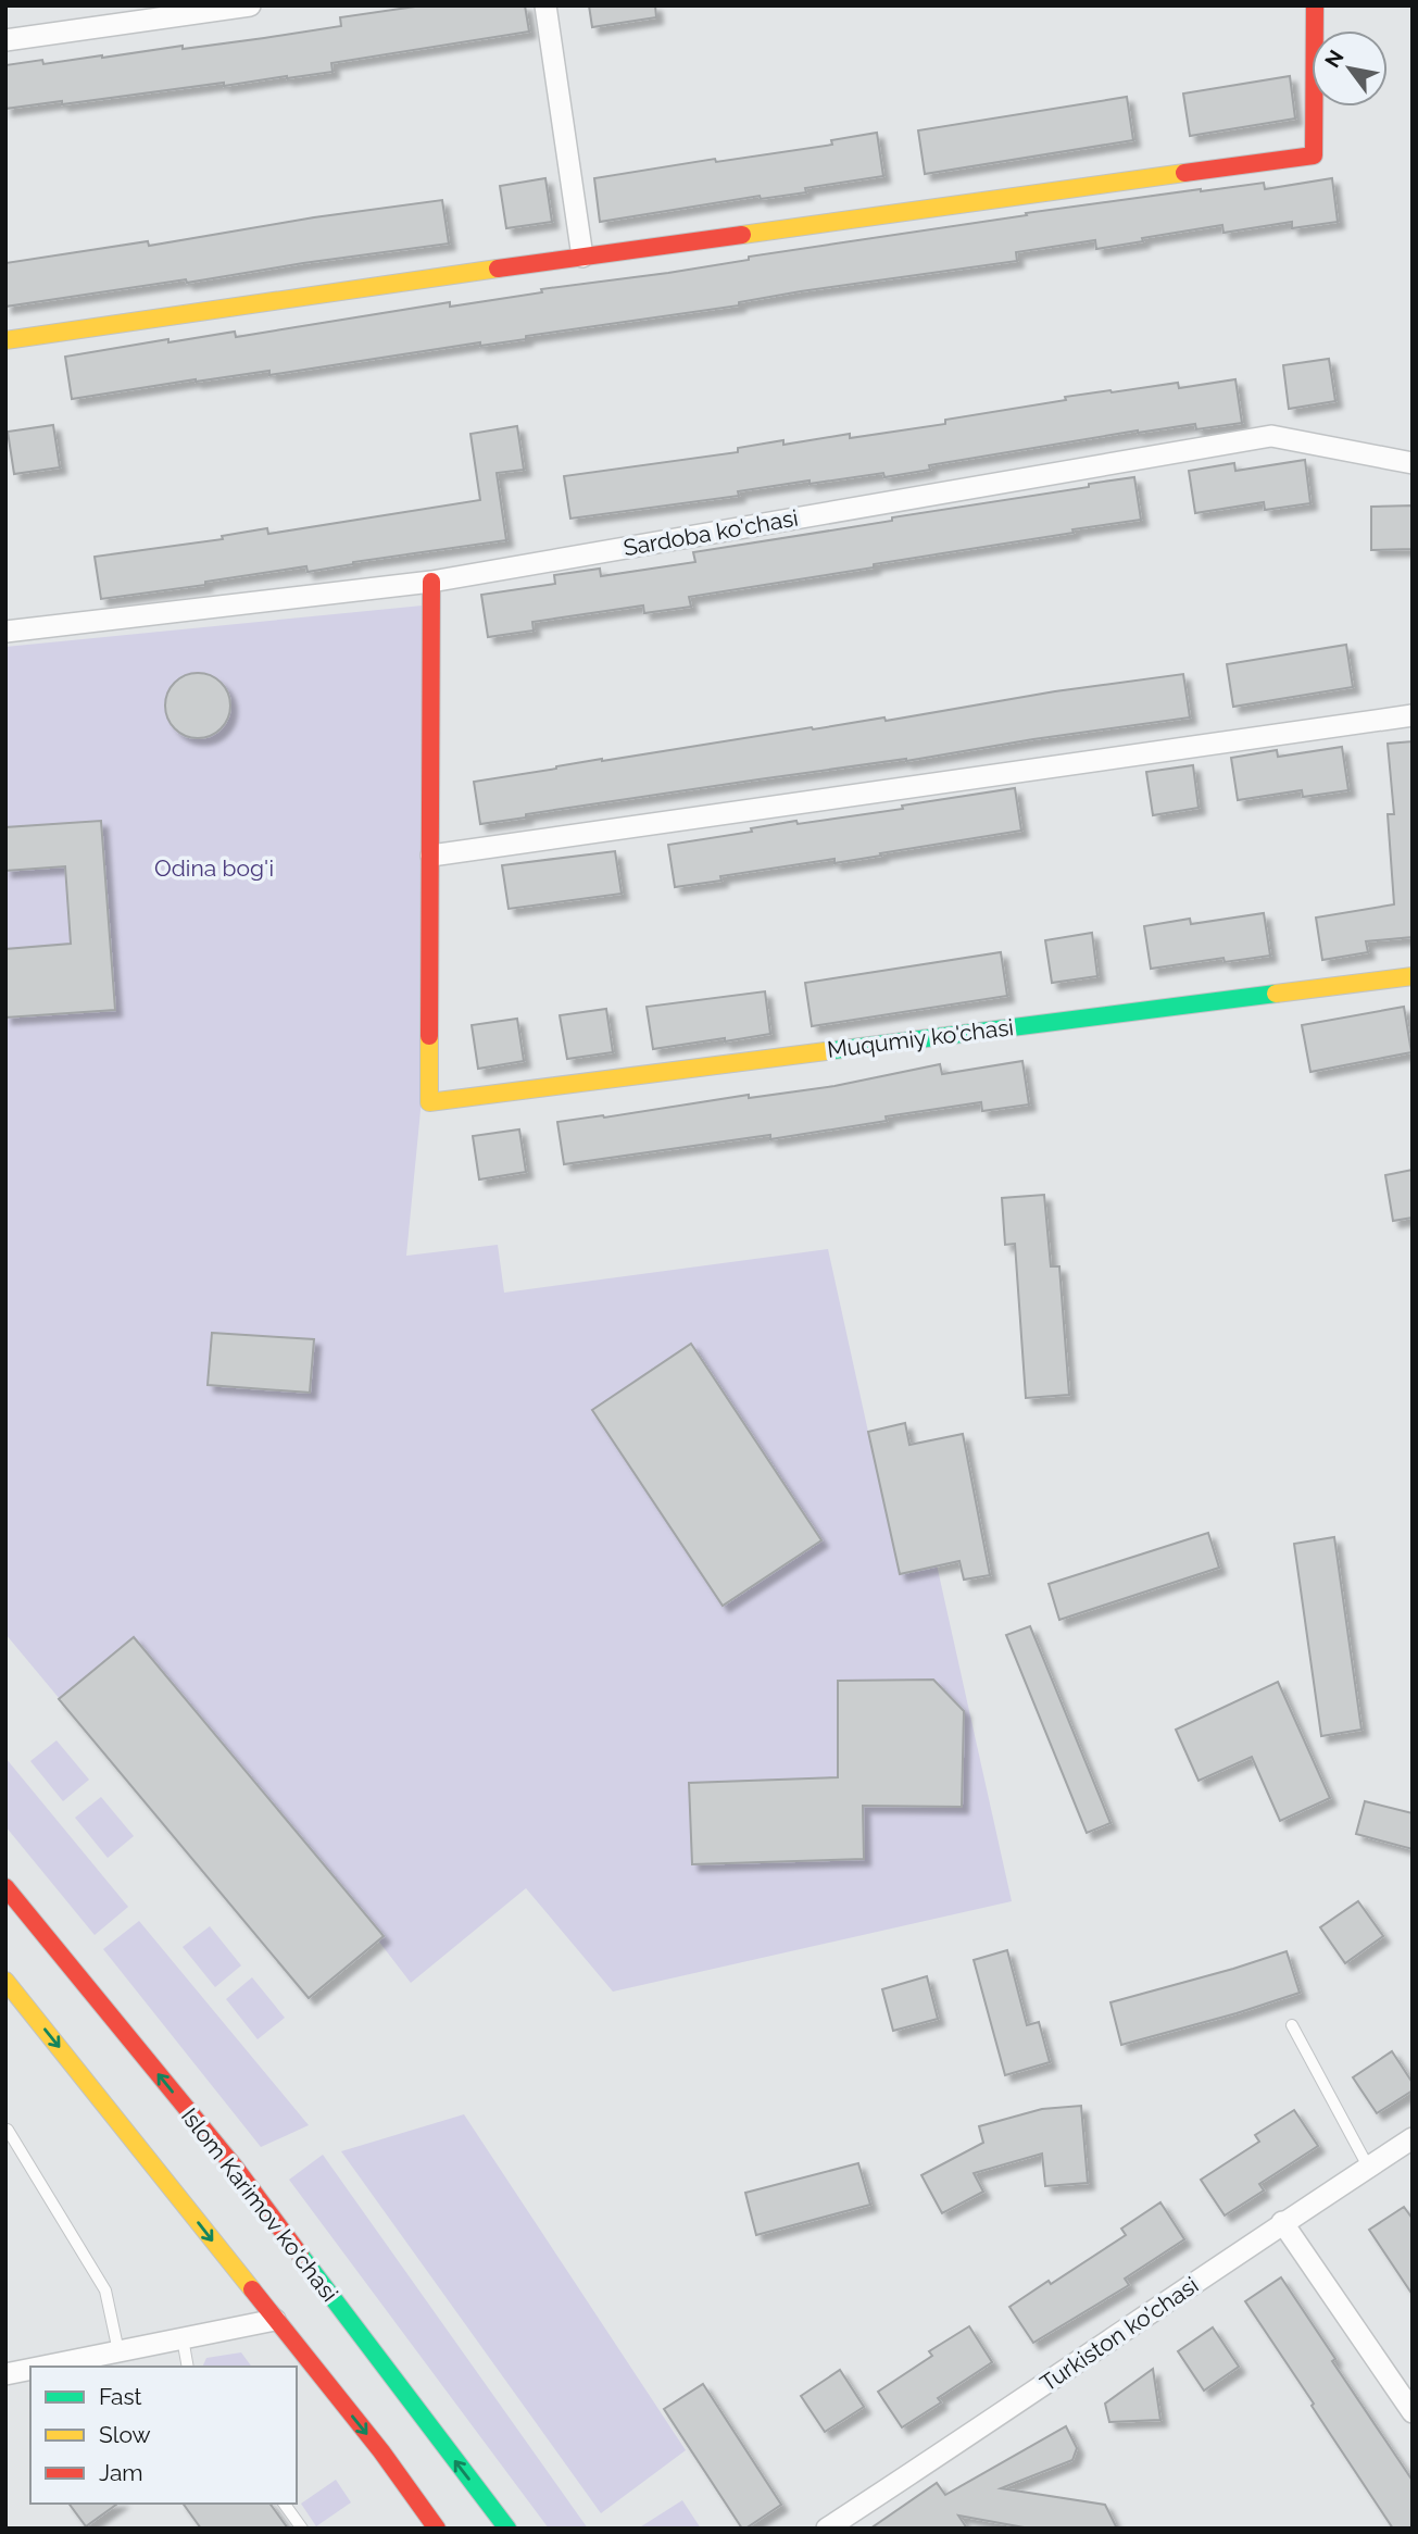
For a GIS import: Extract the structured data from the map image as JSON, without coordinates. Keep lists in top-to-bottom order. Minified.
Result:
{"streets":{"street":["Sardoba ko'chasi","Muqumiy ko'chasi","Islom Karimov ko‘chasi","Turkiston ko'chasi"]},"parks":["Odina bog'i"],"legend":["Fast","Slow","Jam"],"north":"top left"}
